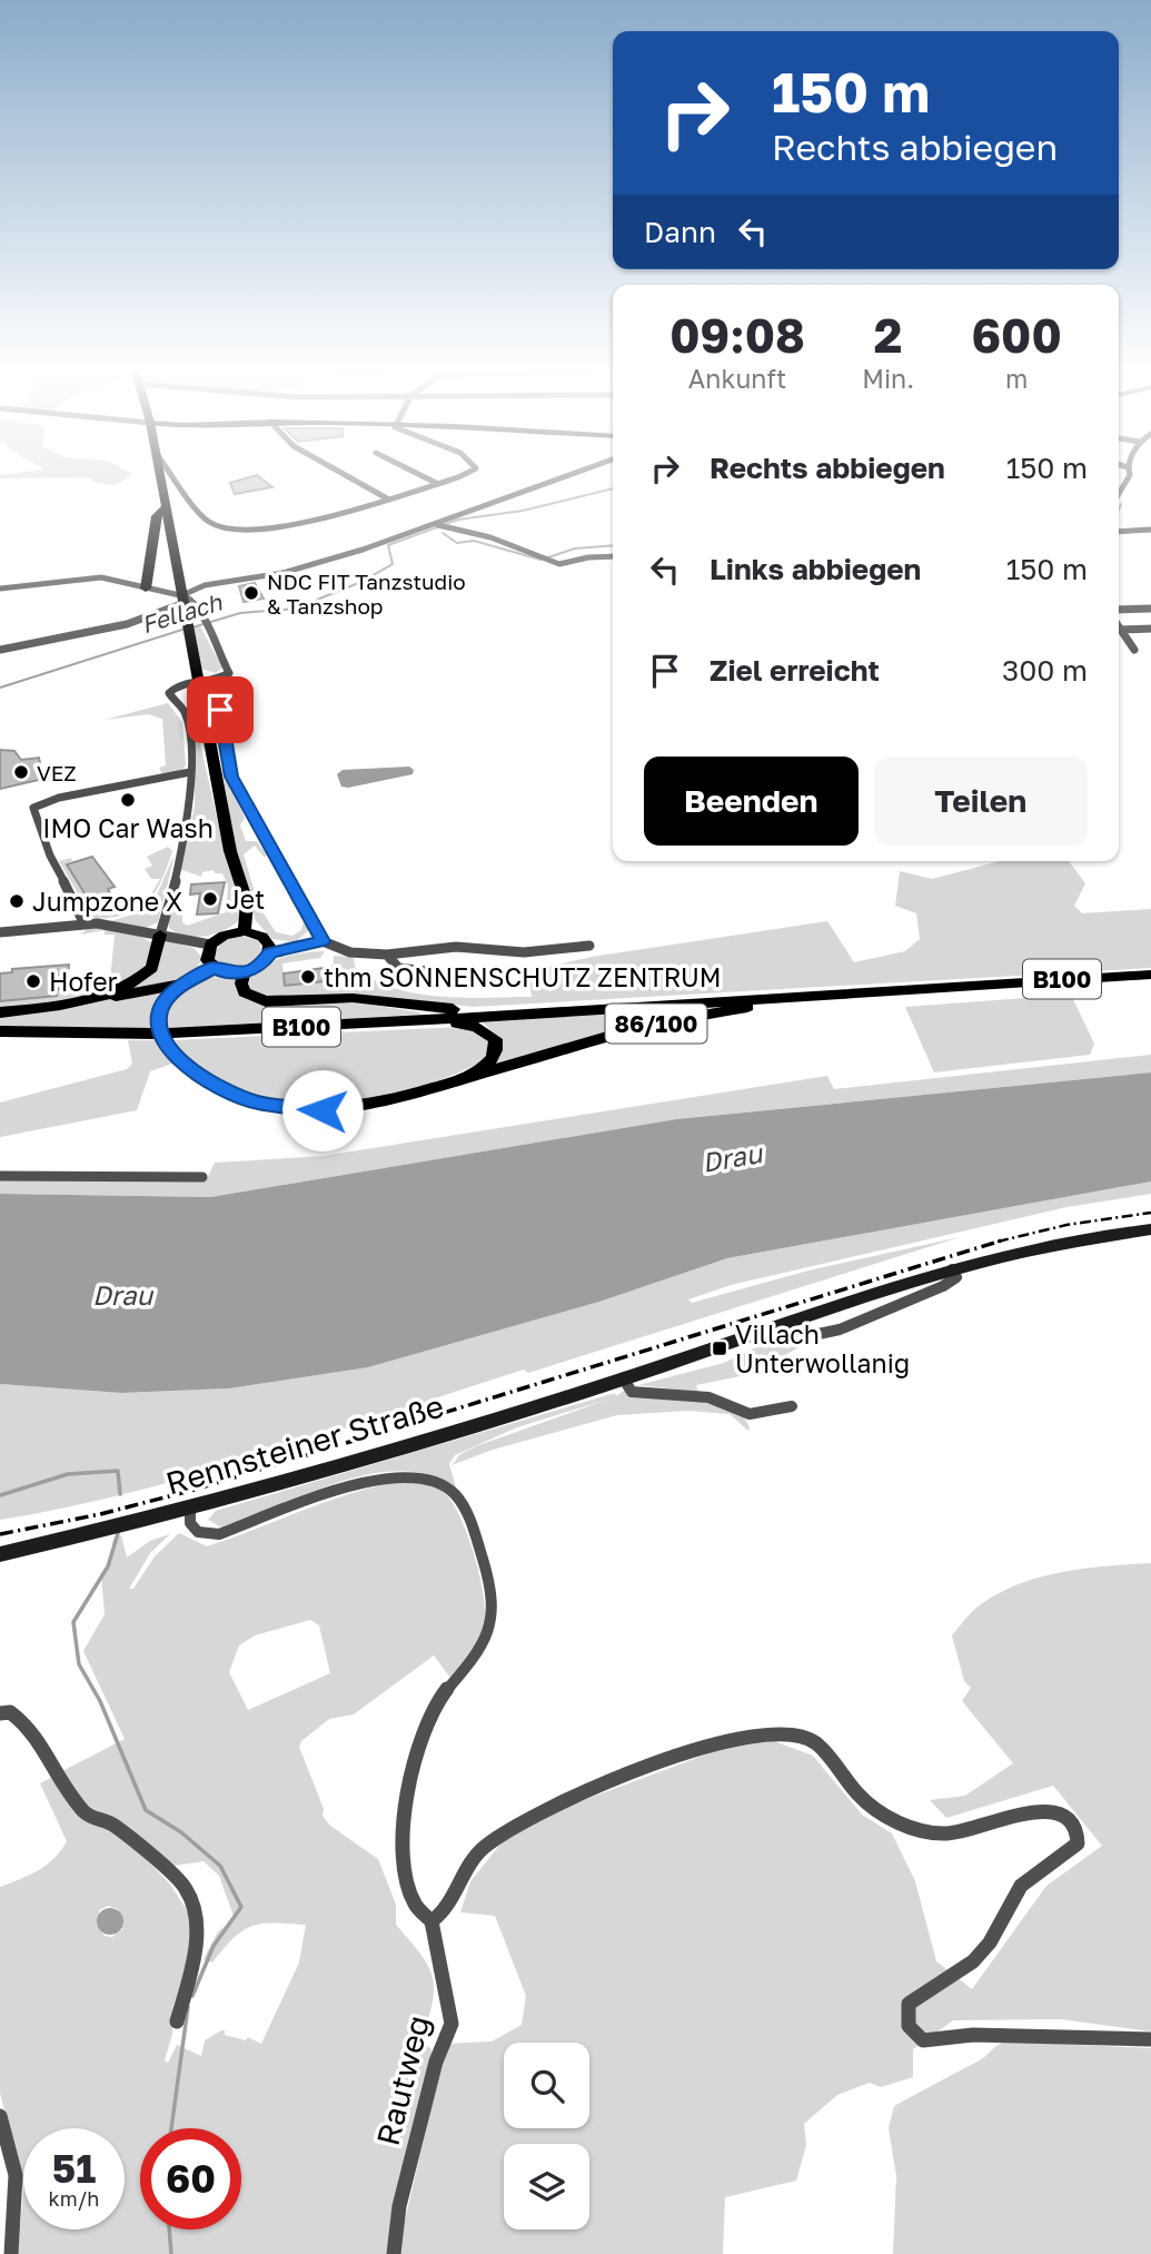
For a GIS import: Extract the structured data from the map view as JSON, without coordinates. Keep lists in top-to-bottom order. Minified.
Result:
{"streets":{"main road":["B100","86/100","Rennsteiner Straße"],"street":["Rautweg"]},"crossings":[["B100","86/100"]],"water":["Fellach","Drau"],"places":{"other":["NDC FIT Tanzstudio & Tanzshop","VEZ","IMO Car Wash","Jet","Jumpzone X","thm SONNENSCHUTZ ZENTRUM","Hofer"],"transit":["Villach Unterwollanig"]},"page":{"turn":["150 m","Rechts abbiegen"],"then":"Dann","eta":["09:08","Ankunft","2","Min.","600","m"],"list":[{"name":"Rechts abbiegen","value":"150 m"},{"name":"Links abbiegen","value":"150 m"},{"name":"Ziel erreicht","value":"300 m"}],"buttons":["Beenden","Teilen"],"speed":"51 km/h","limit":"60"}}
